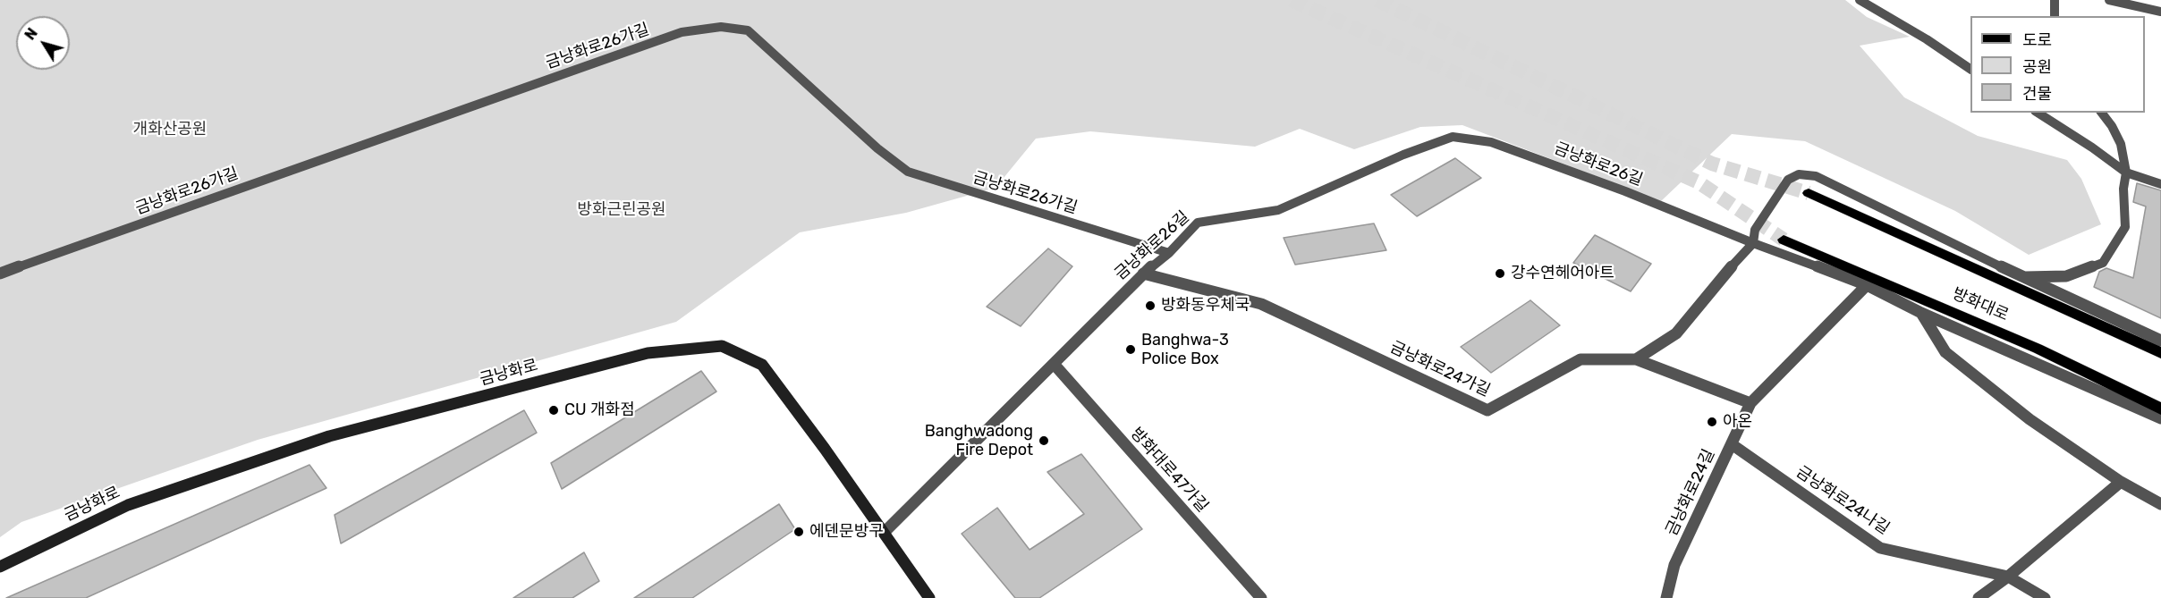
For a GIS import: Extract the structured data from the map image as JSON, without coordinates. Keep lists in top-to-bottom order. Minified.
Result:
{"streets":{"main road":["방화대로"],"street":["금낭화로26가길","금낭화로26길","금낭화로24가길","금낭화로","방화대로47가길","금낭화로24길","금낭화로24나길"]},"crossings":[["금낭화로26가길","금낭화로26길"],["금낭화로26길","금낭화로24가길"],["금낭화로26길","금낭화로"],["금낭화로26길","방화대로47가길"],["금낭화로24가길","금낭화로24길"],["금낭화로24길","금낭화로24나길"]],"parks":["개화산공원","방화근린공원"],"places":["강수연헤어아트","방화동우체국","Banghwa-3 Police Box","CU 개화점","아온","Banghwadong Fire Depot","에덴문방구"],"legend":["도로","공원","건물"],"north":"top left"}
